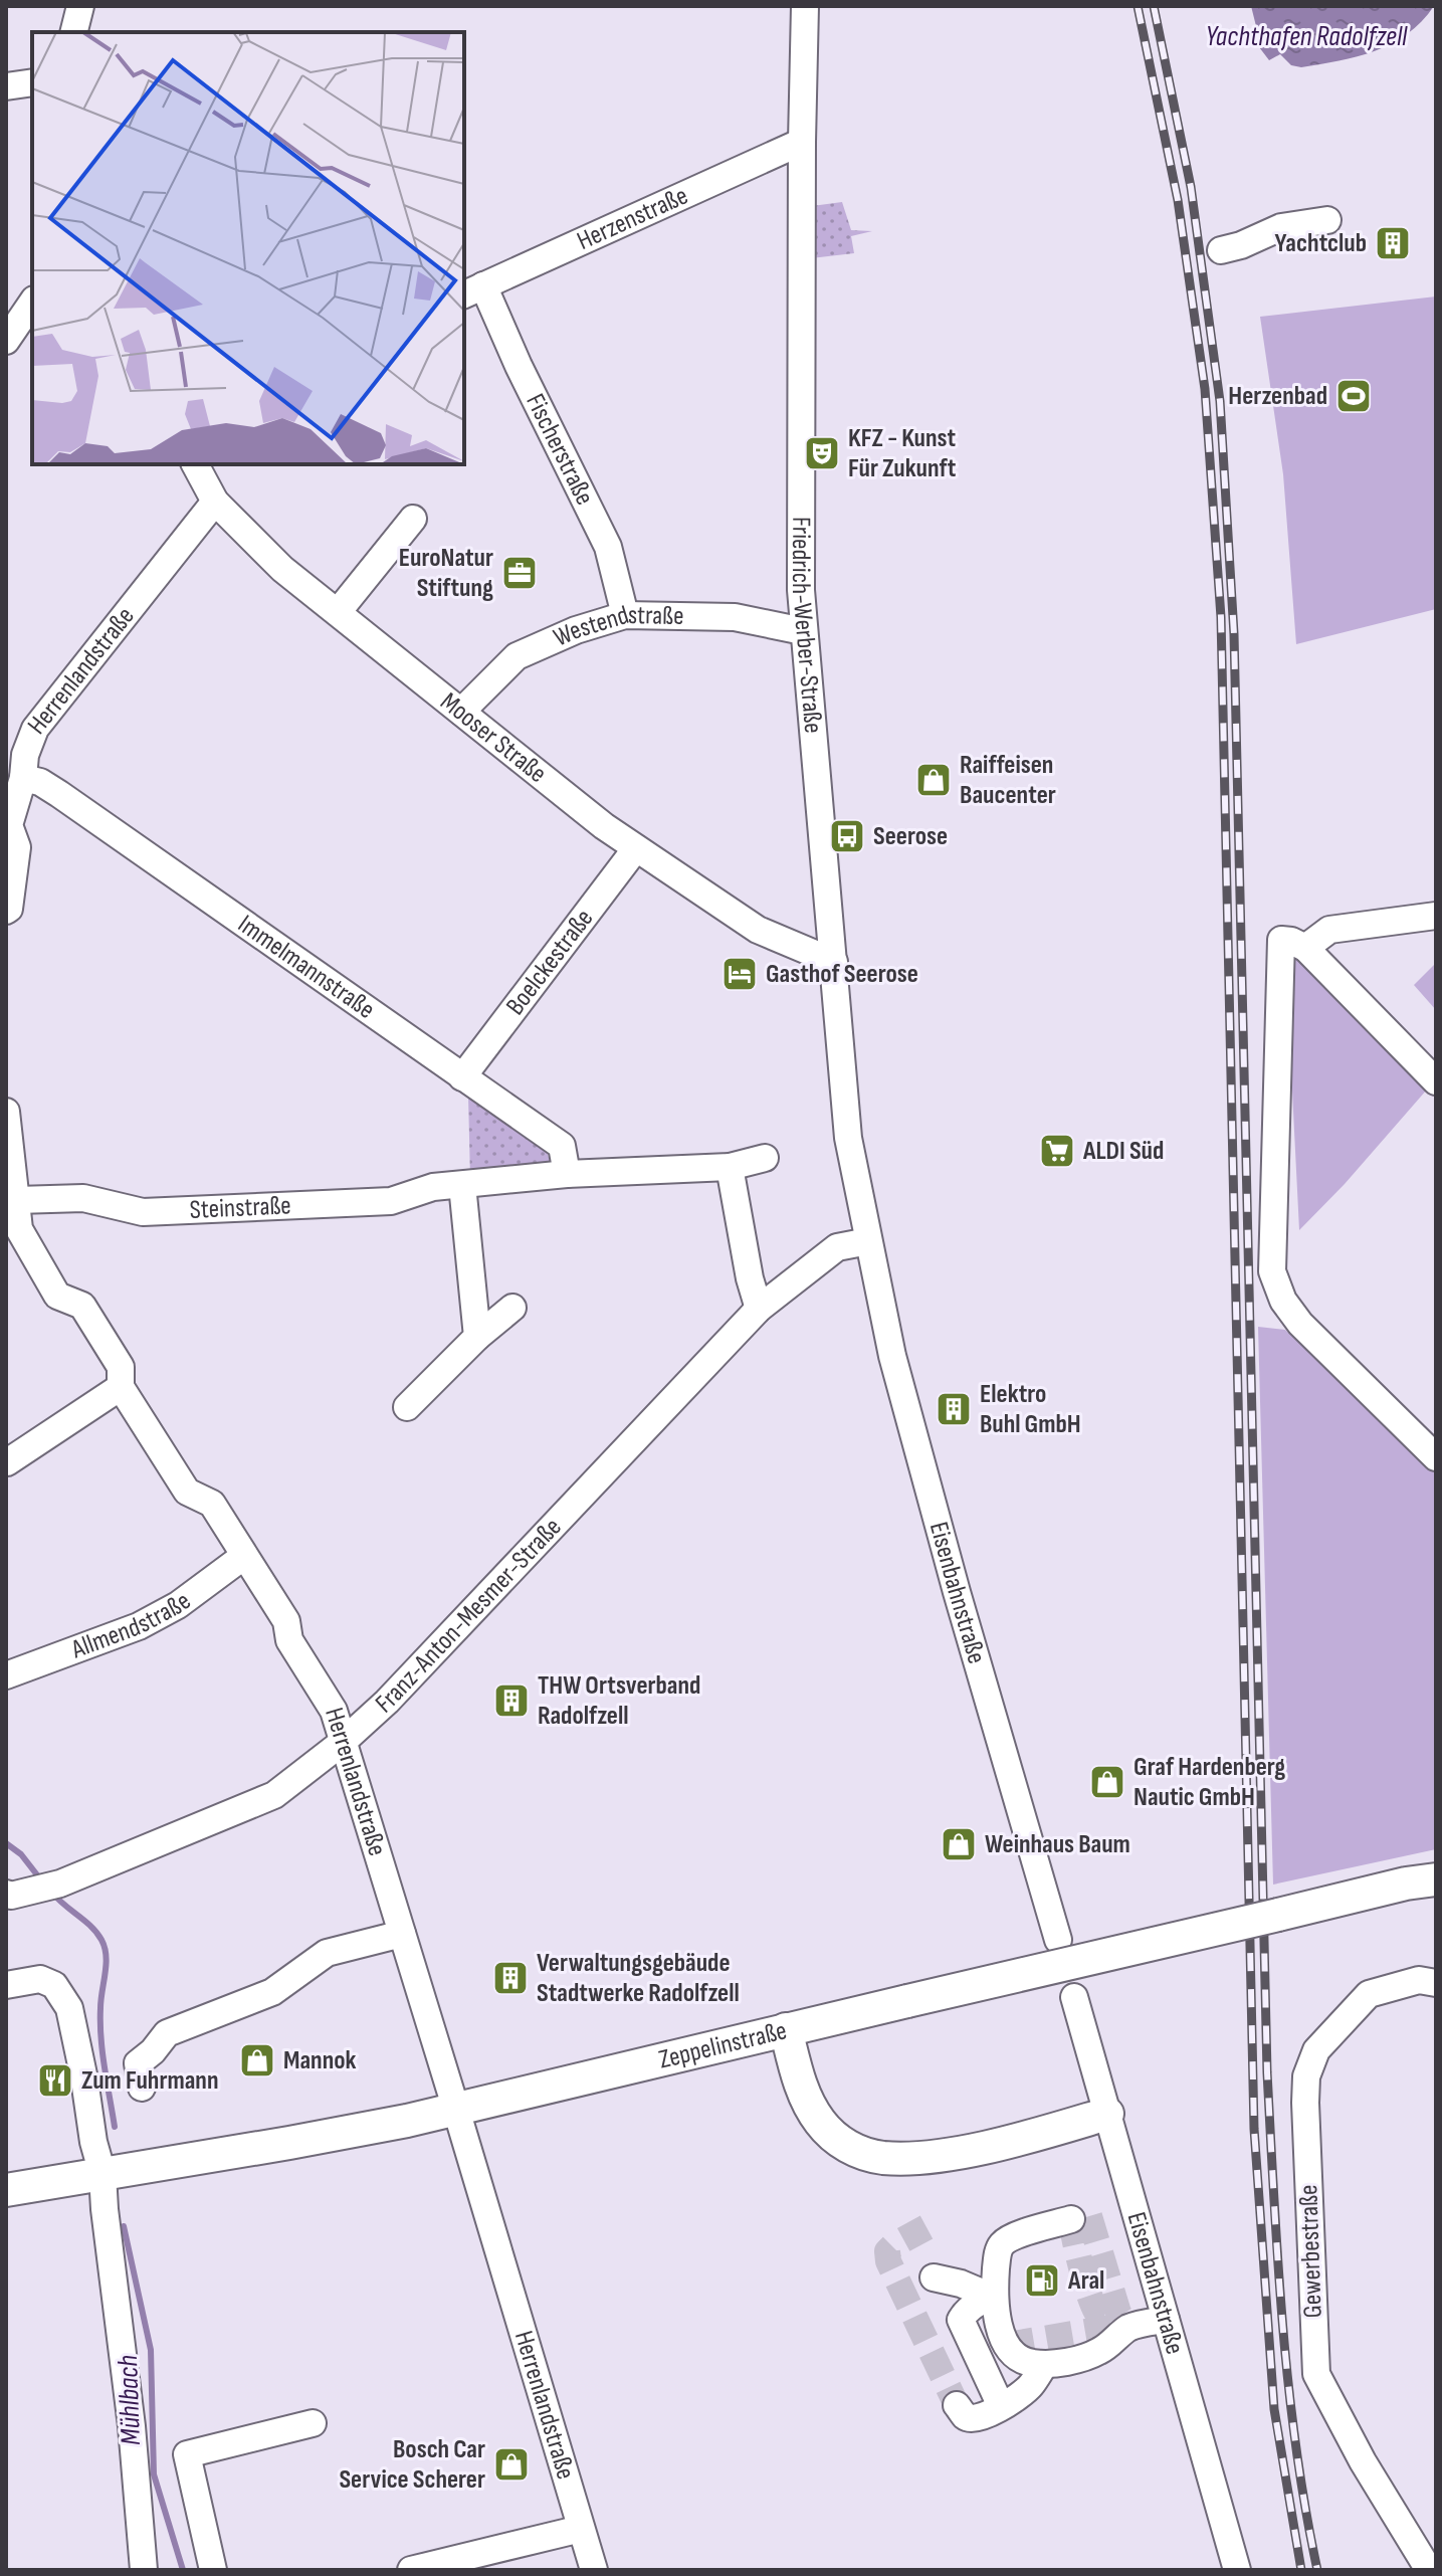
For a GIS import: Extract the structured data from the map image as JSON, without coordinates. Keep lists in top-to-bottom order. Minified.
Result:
{"streets":{"main road":["Zeppelinstraße"],"street":["Herzenstraße","Fischerstraße","Friedrich-Werber-Straße","Westendstraße","Herrenlandstraße","Mooser Straße","Boelckestraße","Immelmannstraße","Steinstraße","Eisenbahnstraße","Franz-Anton-Mesmer-Straße","Allmendstraße","Gewerbestraße"]},"crossings":[["Herzenstraße","Fischerstraße"],["Herzenstraße","Friedrich-Werber-Straße"],["Fischerstraße","Westendstraße"],["Friedrich-Werber-Straße","Westendstraße"],["Friedrich-Werber-Straße","Mooser Straße"],["Friedrich-Werber-Straße","Eisenbahnstraße"],["Friedrich-Werber-Straße","Franz-Anton-Mesmer-Straße"],["Westendstraße","Mooser Straße"],["Herrenlandstraße","Mooser Straße"],["Herrenlandstraße","Immelmannstraße"],["Herrenlandstraße","Steinstraße"],["Herrenlandstraße","Franz-Anton-Mesmer-Straße"],["Herrenlandstraße","Allmendstraße"],["Herrenlandstraße","Zeppelinstraße"],["Mooser Straße","Boelckestraße"],["Boelckestraße","Immelmannstraße"],["Immelmannstraße","Steinstraße"],["Eisenbahnstraße","Franz-Anton-Mesmer-Straße"]],"water":["Yachthafen Radolfzell","Mühlbach"],"places":{"building":["Yachtclub","Elektro Buhl GmbH","THW Ortsverband Radolfzell","Verwaltungsgebäude Stadtwerke Radolfzell"],"sports":["Herzenbad"],"theatre":["KFZ - Kunst Für Zukunft"],"office":["EuroNatur Stiftung"],"shop":["Raiffeisen Baucenter","Graf Hardenberg Nautic GmbH","Weinhaus Baum","Mannok","Bosch Car Service Scherer"],"bus stop":["Seerose"],"hotel":["Gasthof Seerose"],"supermarket":["ALDI Süd"],"restaurant":["Zum Fuhrmann"],"fuel station":["Aral"]}}
